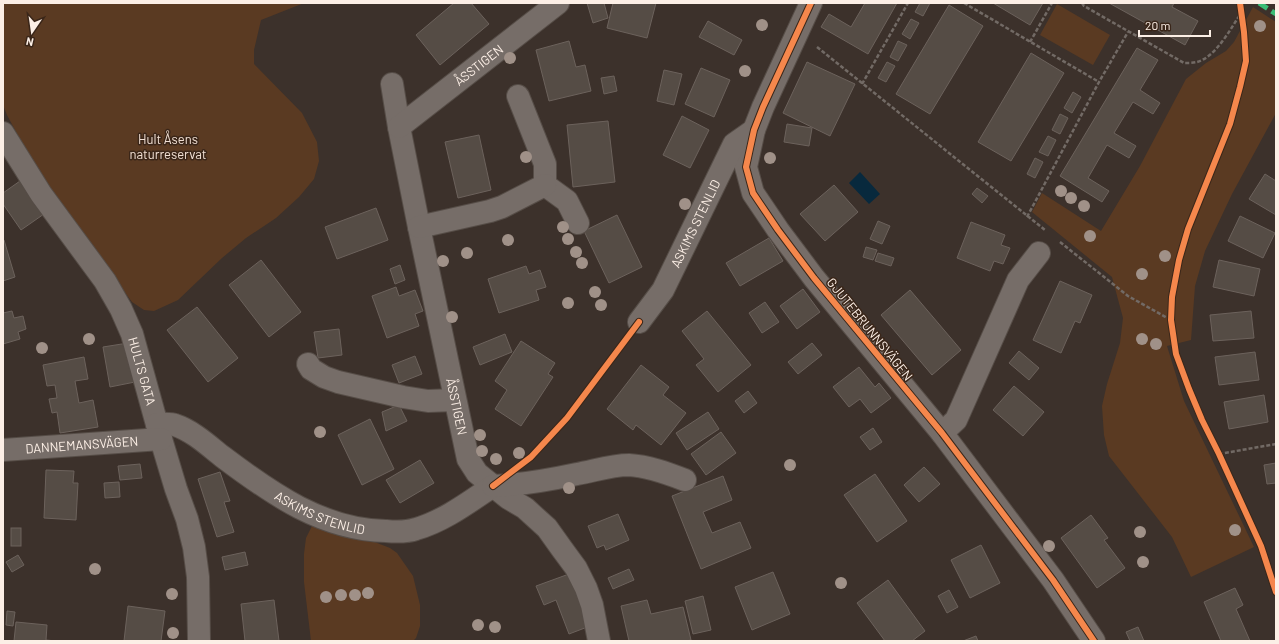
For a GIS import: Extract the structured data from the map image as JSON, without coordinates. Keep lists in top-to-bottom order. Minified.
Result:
{"streets":{"street":["ÅSSTIGEN","ASKIMS STENLID","GJUTEBRUNNSVÄGEN","HULTS GATA","DANNEMANSVÄGEN"]},"crossings":[["ÅSSTIGEN","ASKIMS STENLID"],["ASKIMS STENLID","GJUTEBRUNNSVÄGEN"],["ASKIMS STENLID","HULTS GATA"],["ASKIMS STENLID","DANNEMANSVÄGEN"],["HULTS GATA","DANNEMANSVÄGEN"]],"parks":["Hult Åsens naturreservat"],"scale_bar":"20 m","north":"bottom"}
